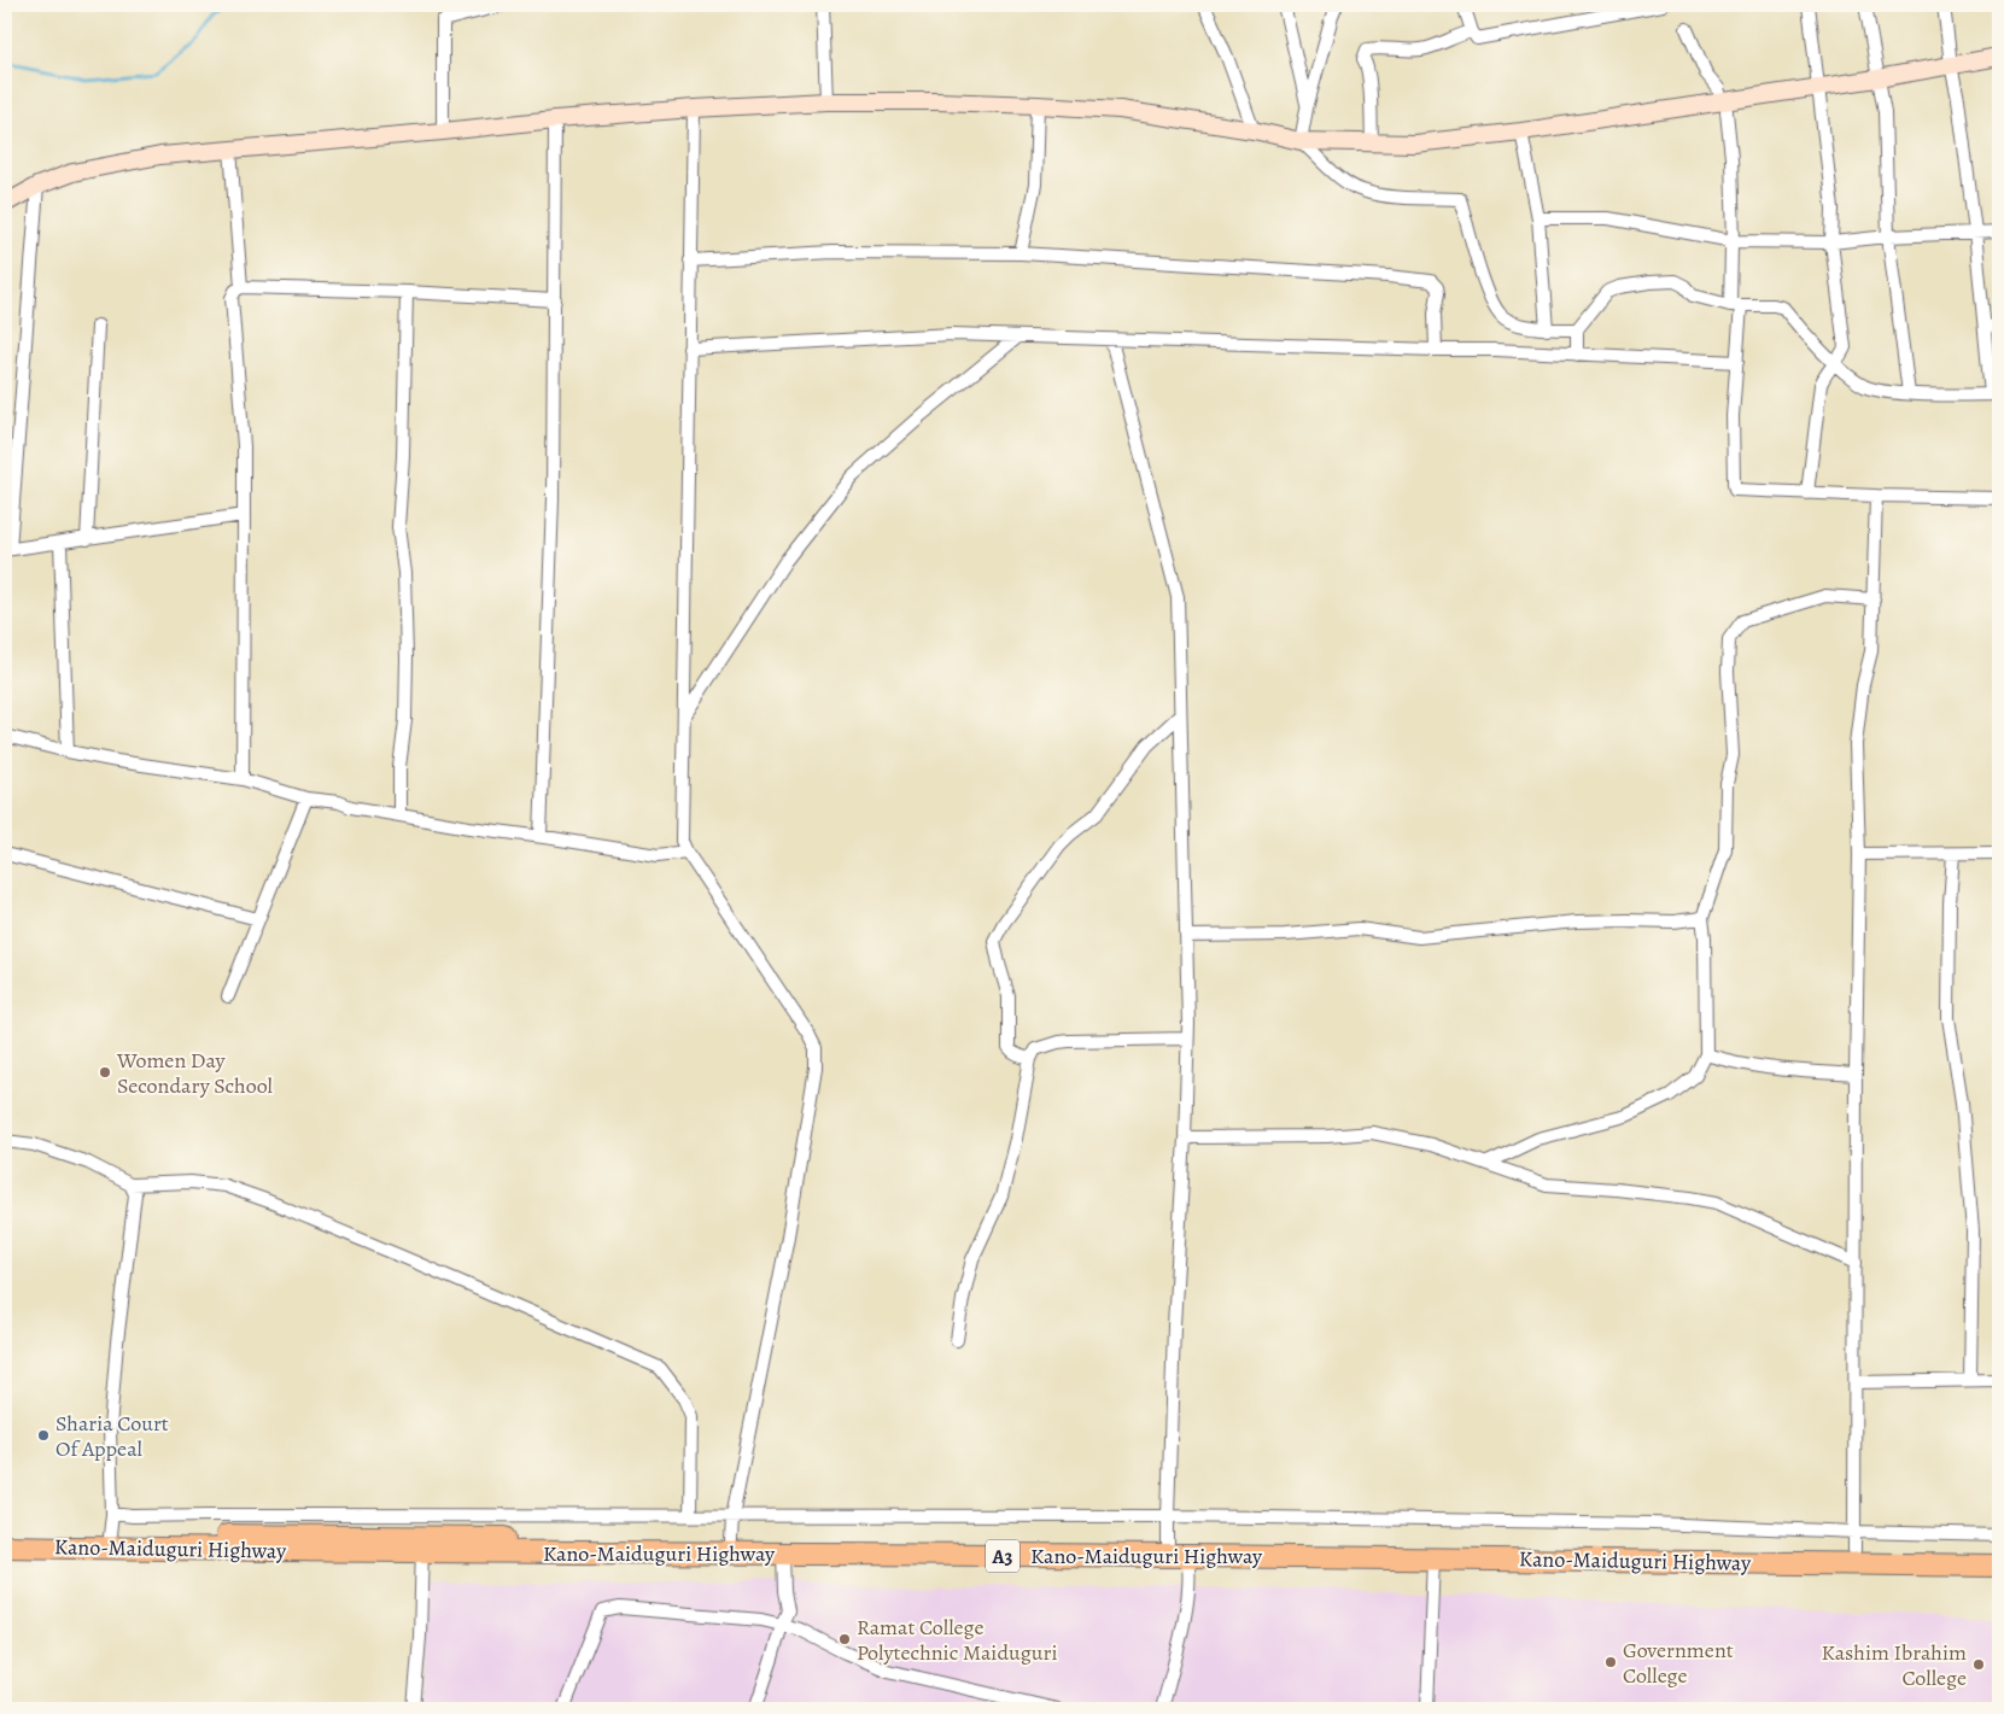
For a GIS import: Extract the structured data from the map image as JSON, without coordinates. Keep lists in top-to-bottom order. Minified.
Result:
{"streets":{"highway":["Kano-Maiduguri Highway","A3"]},"places":["Women Day Secondary School","Sharia Court Of Appeal","Ramat College Polytechnic Maiduguri","Government College","Kashim Ibrahim College"]}
